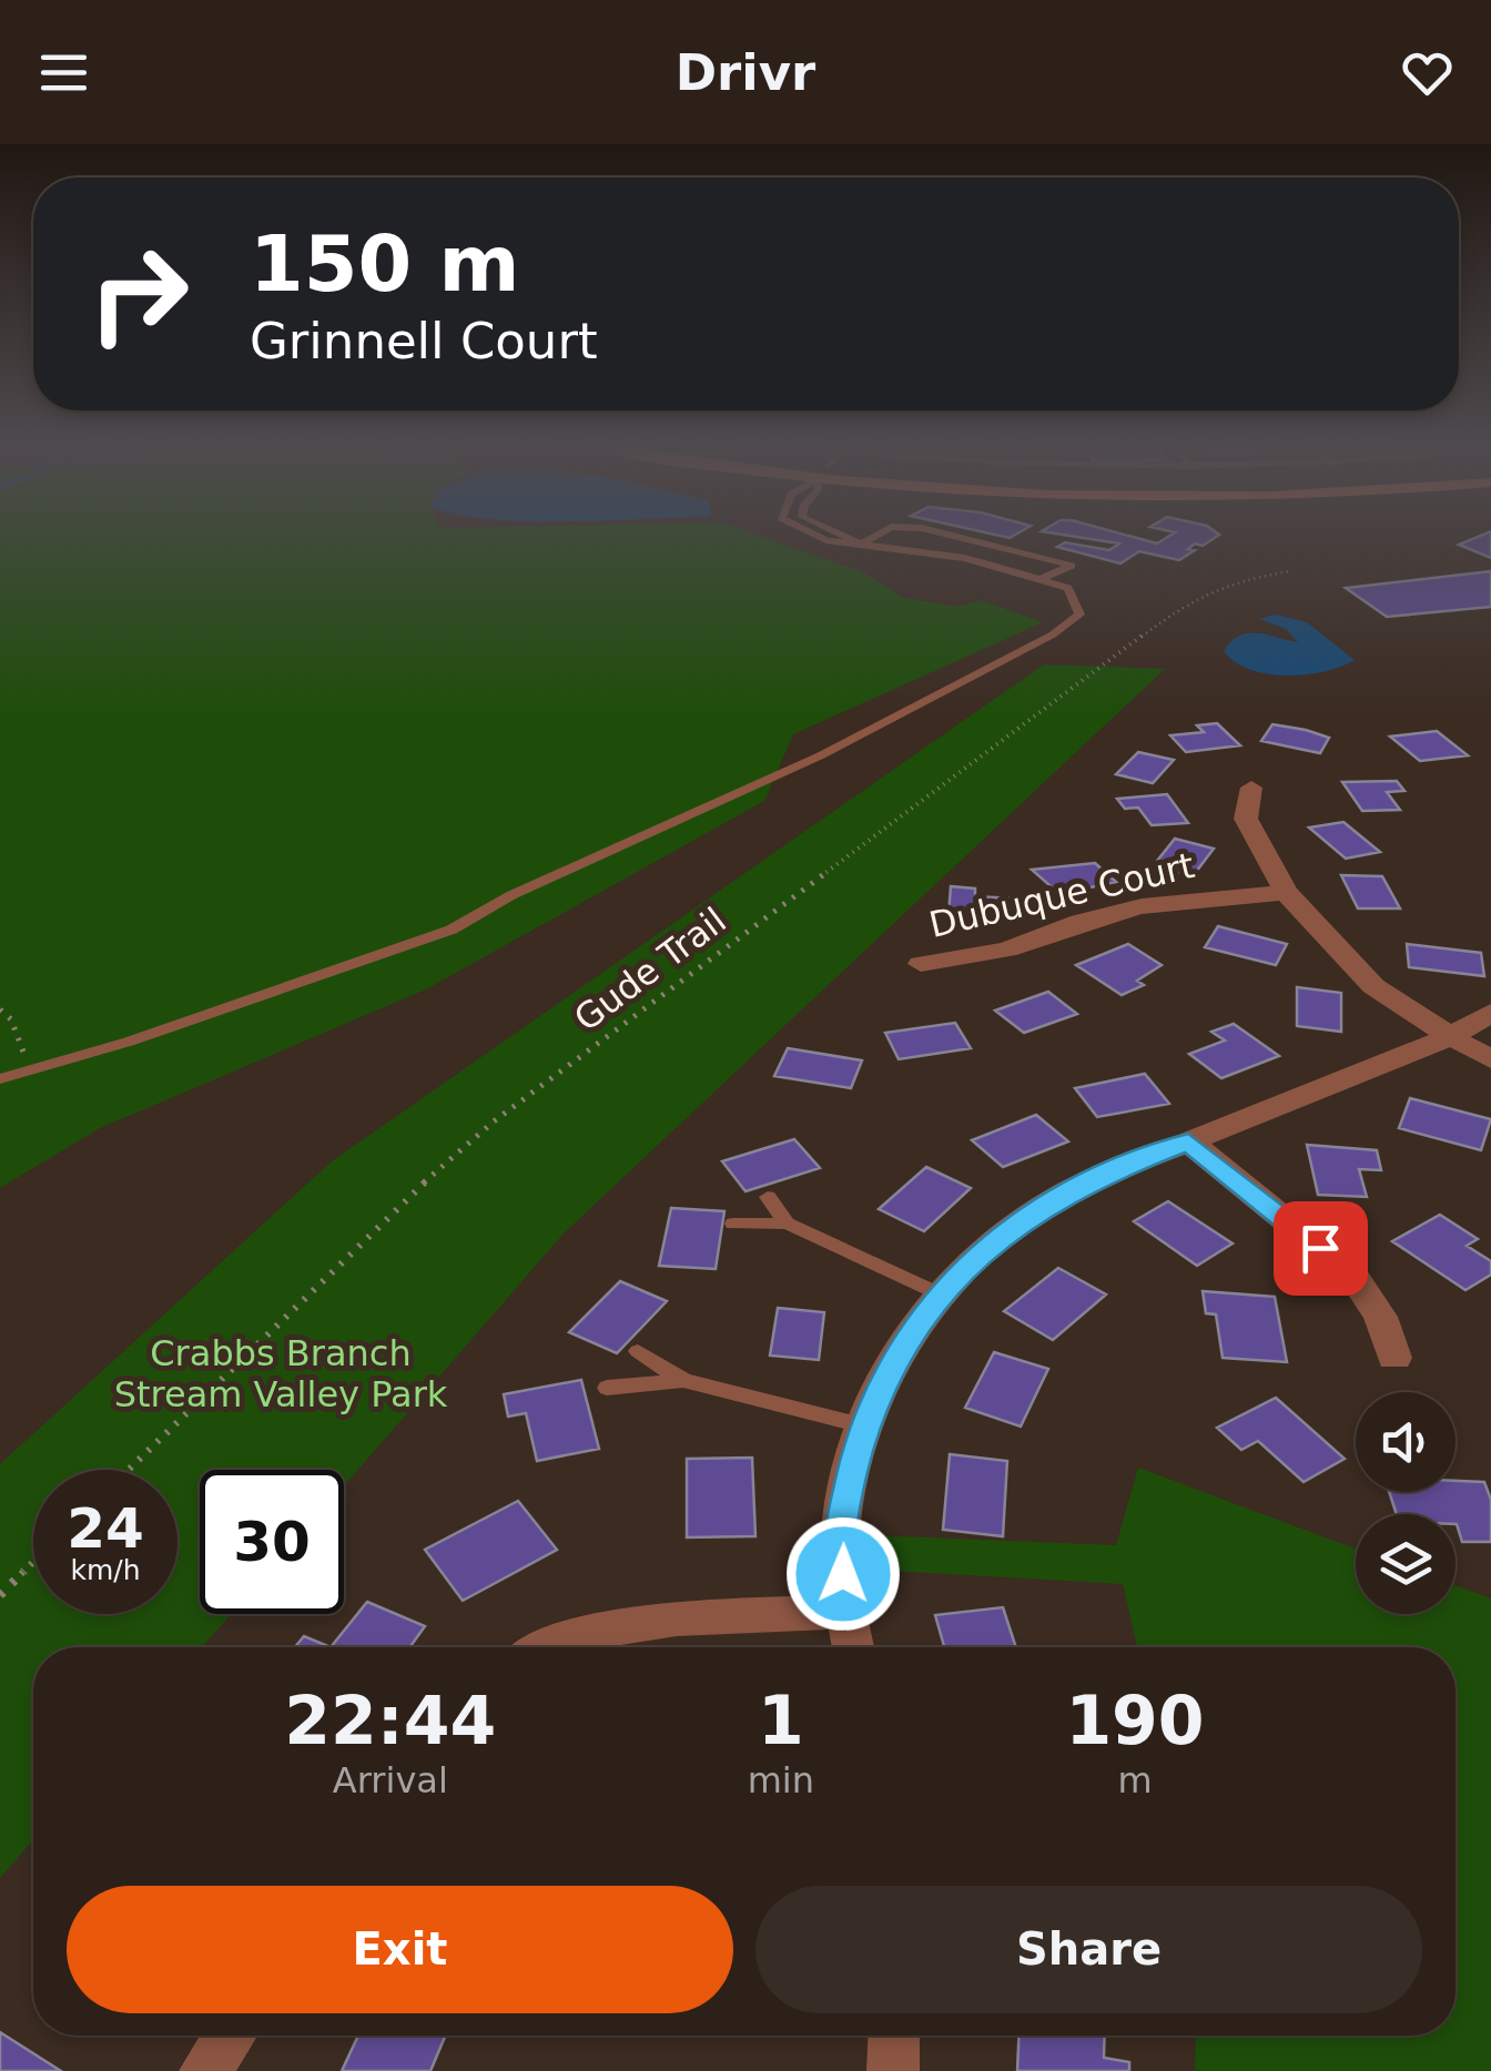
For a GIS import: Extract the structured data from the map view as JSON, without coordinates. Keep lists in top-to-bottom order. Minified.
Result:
{"streets":{"street":["Dubuque Court"],"path":["Gude Trail"]},"parks":["Crabbs Branch Stream Valley Park"],"page":{"header":"Drivr","turn":["150 m","Grinnell Court"],"speed":"24 km/h","limit":"30","eta":["22:44","Arrival","1","min","190","m"],"buttons":["Exit","Share"]}}
